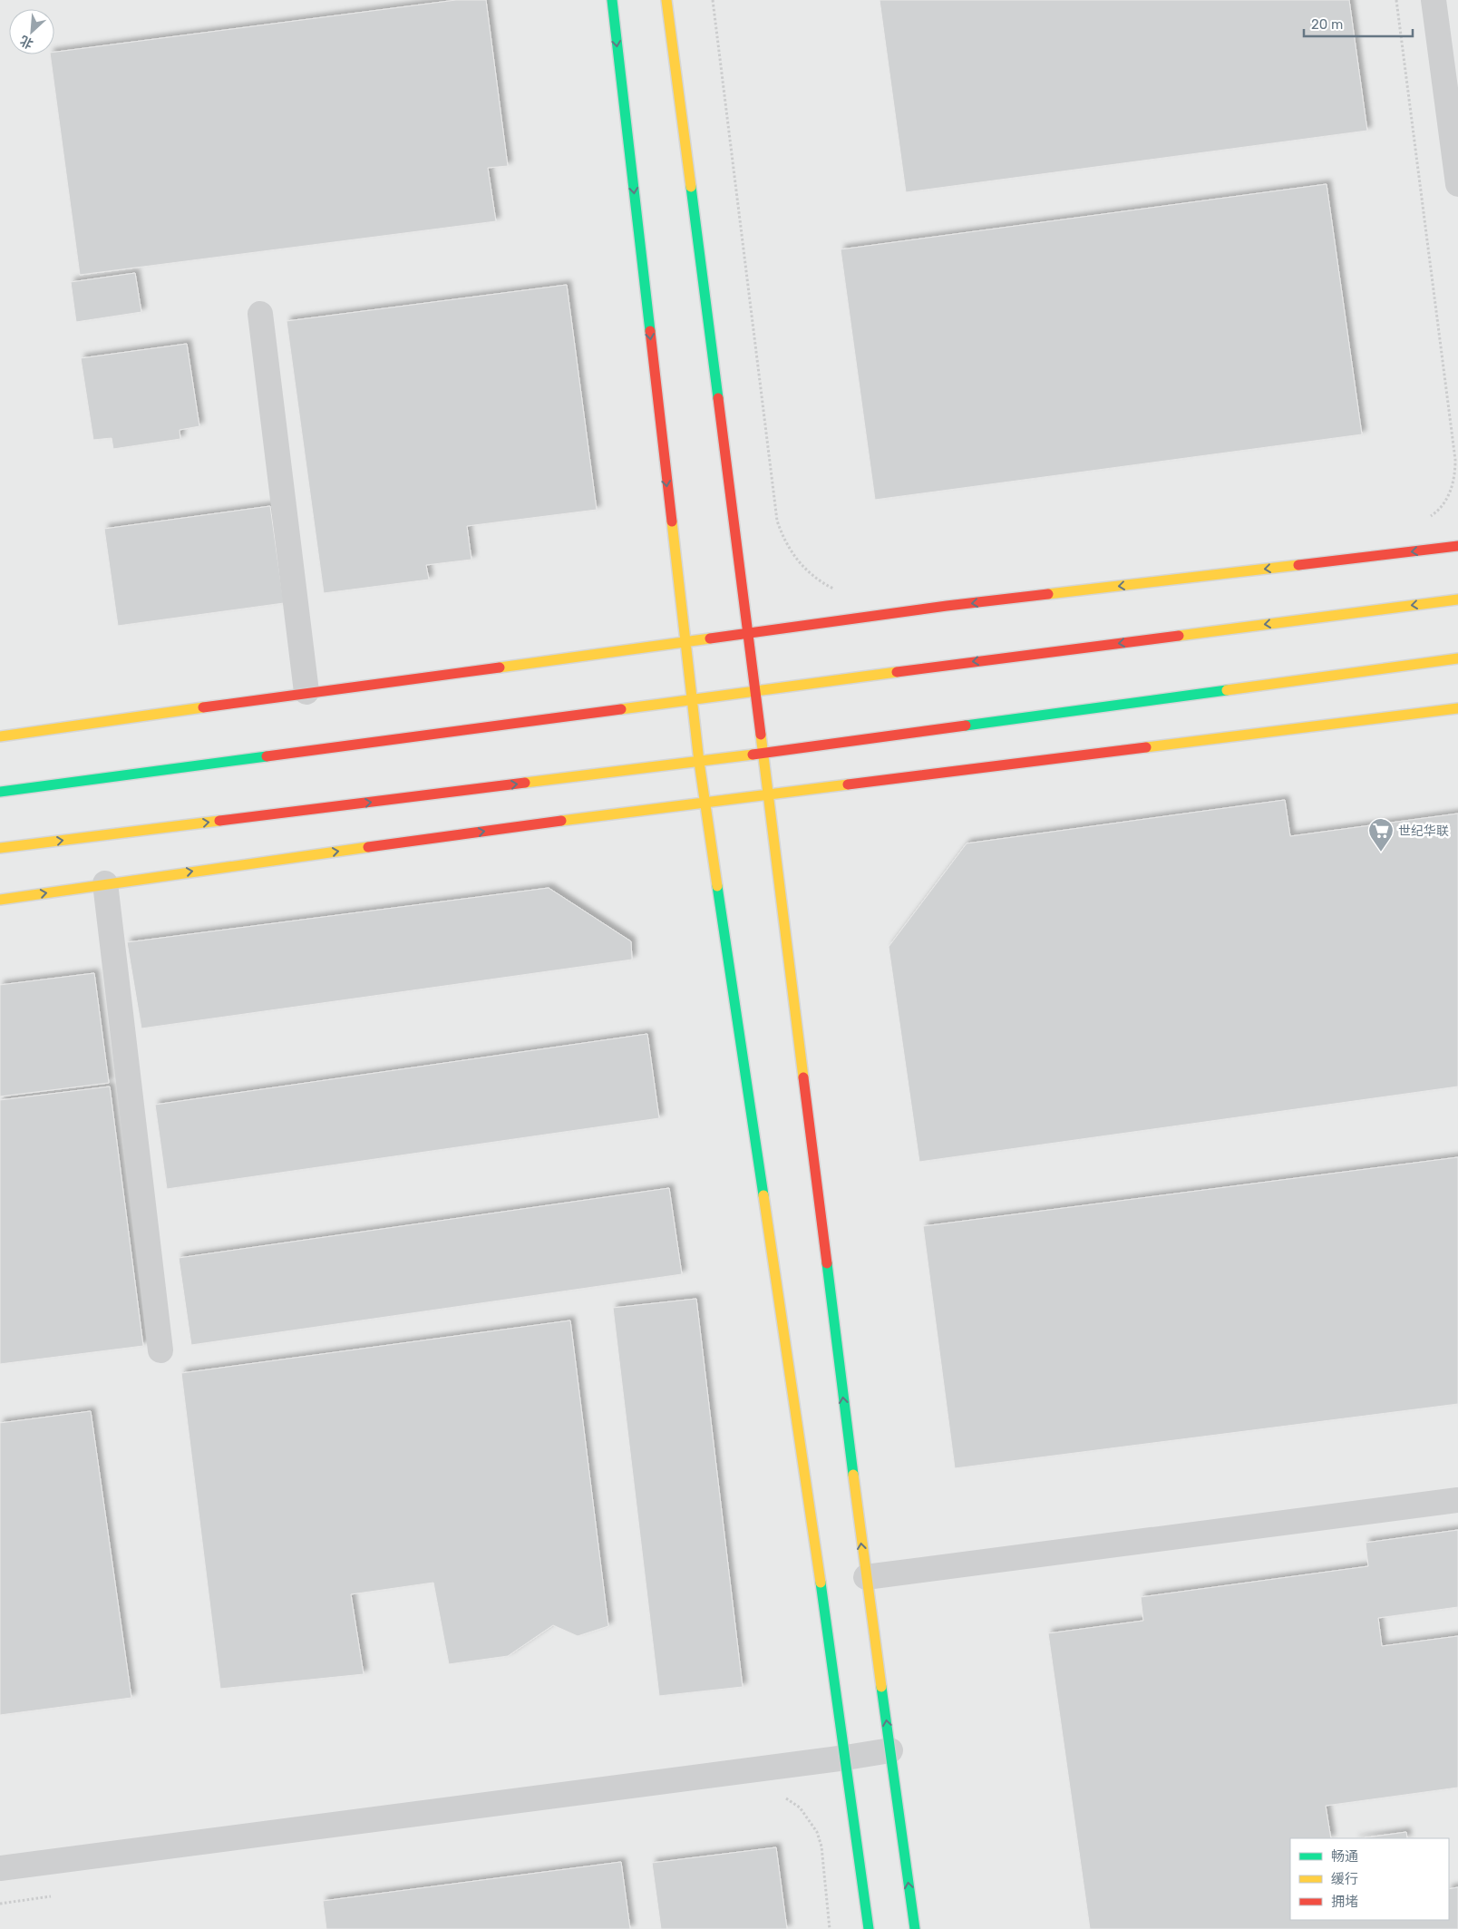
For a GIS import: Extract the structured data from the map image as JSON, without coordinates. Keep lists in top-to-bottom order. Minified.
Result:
{"places":{"supermarket":["世纪华联"]},"legend":["畅通","缓行","拥堵"],"scale_bar":"20 m","north":"bottom left"}
